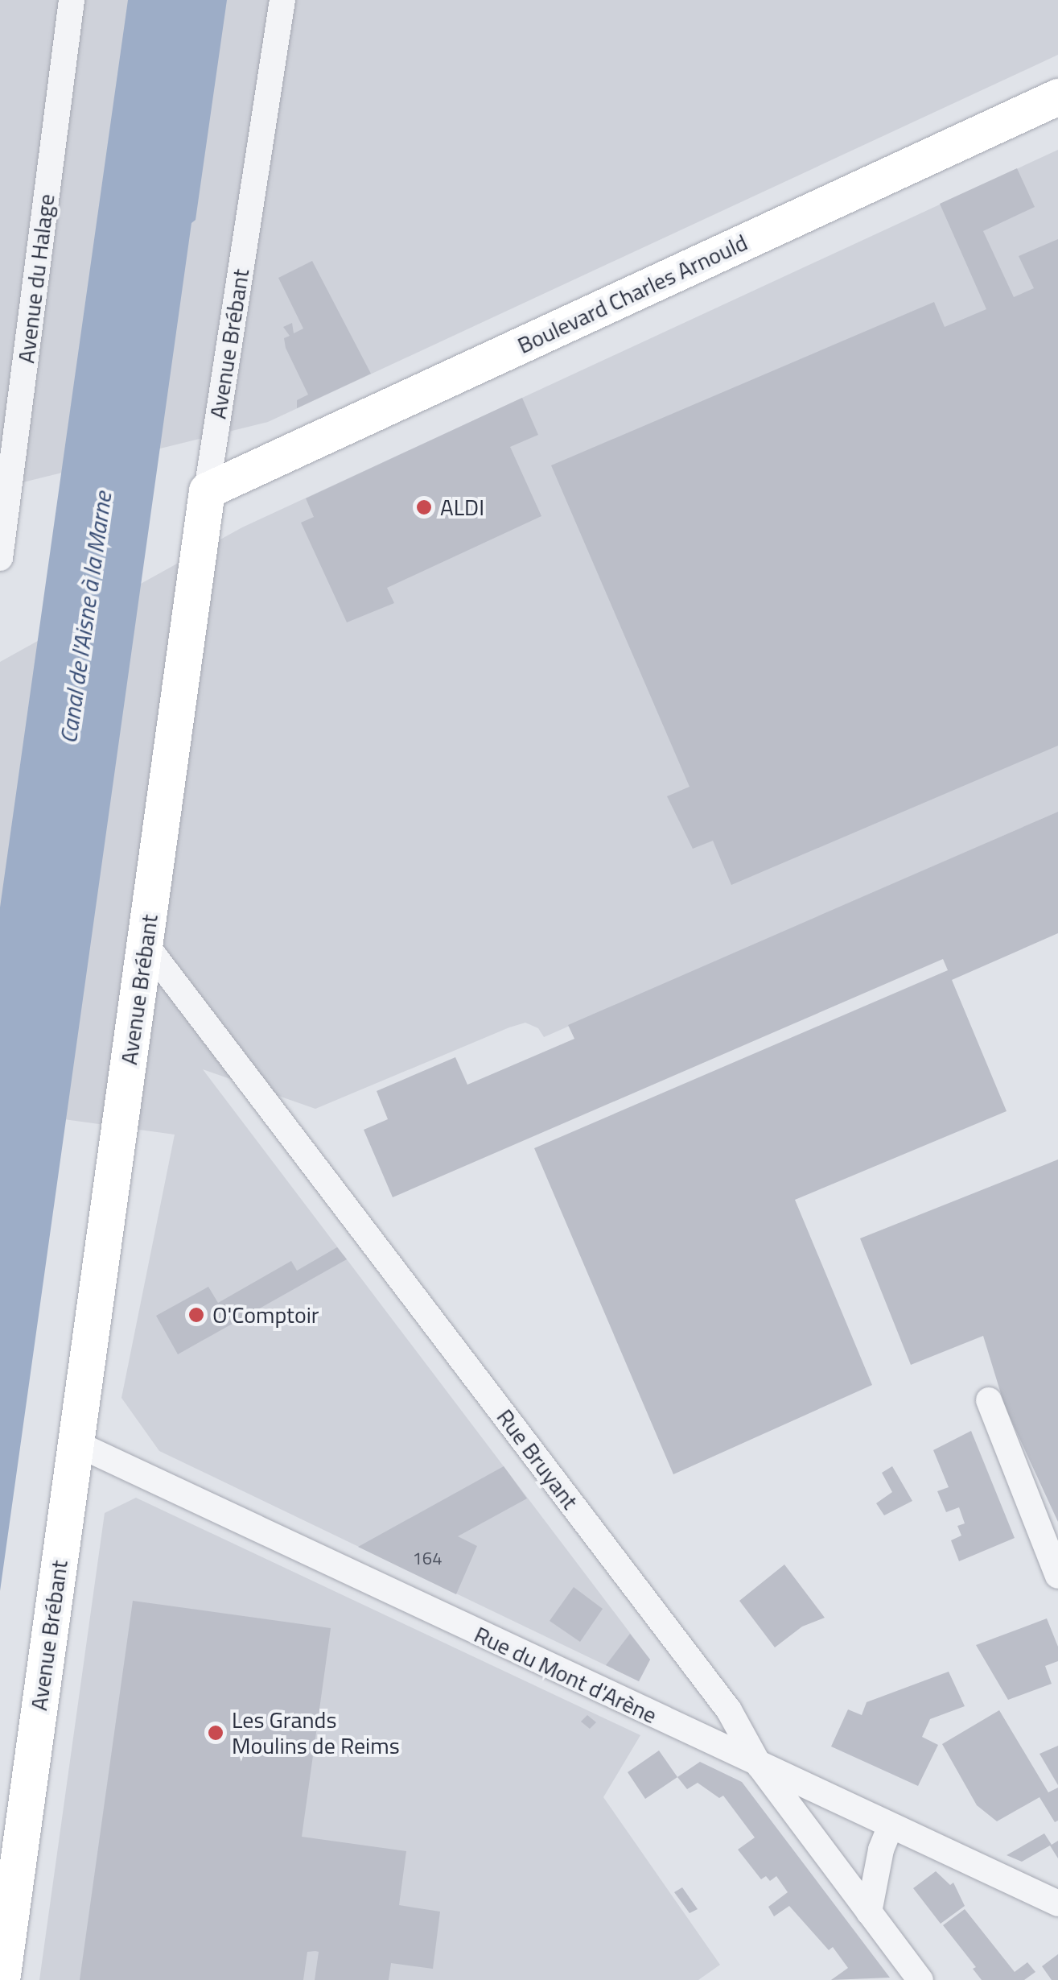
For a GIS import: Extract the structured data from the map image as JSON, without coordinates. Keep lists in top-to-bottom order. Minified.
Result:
{"streets":{"main road":["Boulevard Charles Arnould","Avenue Brébant"],"street":["Avenue du Halage","Rue Bruyant","Rue du Mont d'Arène"]},"crossings":[["Boulevard Charles Arnould","Avenue Brébant"],["Avenue Brébant","Rue Bruyant"],["Avenue Brébant","Rue du Mont d'Arène"],["Rue Bruyant","Rue du Mont d'Arène"]],"water":["Canal de l'Aisne à la Marne"],"places":["ALDI","O'Comptoir","Les Grands Moulins de Reims"],"house_numbers":["164"]}
